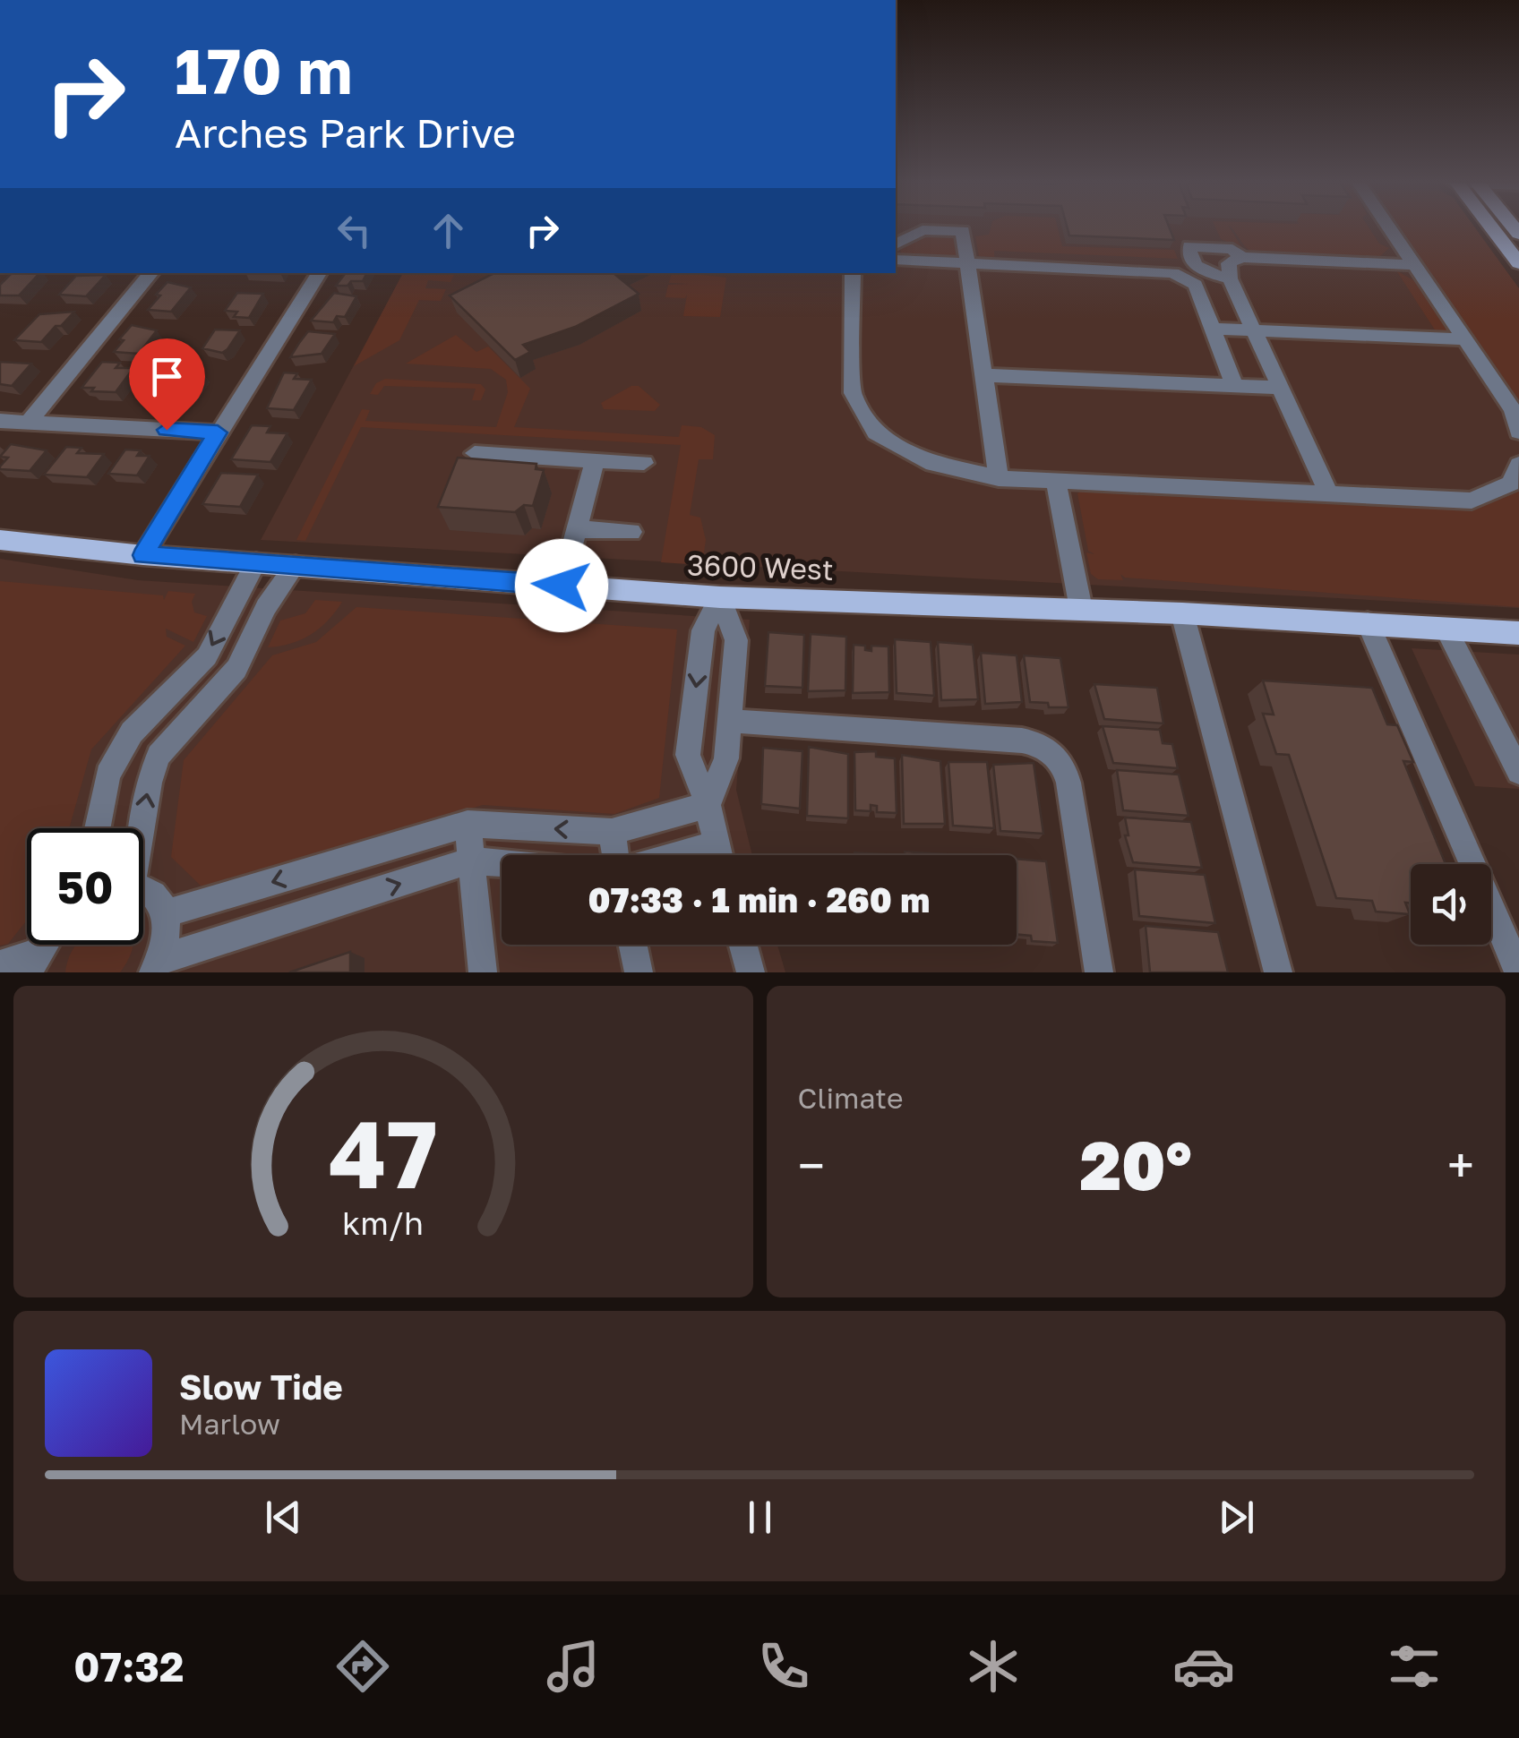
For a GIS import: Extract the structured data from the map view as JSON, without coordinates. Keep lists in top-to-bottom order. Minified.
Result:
{"streets":{"main road":["3600 West"]},"page":{"turn":["170 m","Arches Park Drive"],"limit":"50","trip":"07:33 · 1 min · 260 m","tile":"Climate","heat":["−","20°","+"],"song":["Slow Tide","Marlow"],"tabs":"07:32","gauge":["47","km/h"]}}
